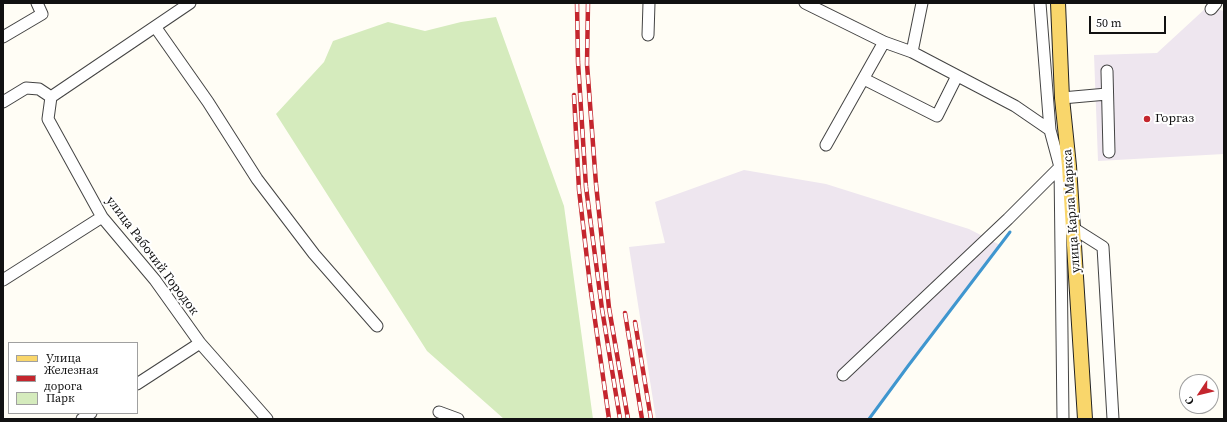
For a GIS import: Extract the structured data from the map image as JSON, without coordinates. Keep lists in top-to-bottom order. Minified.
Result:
{"streets":{"main road":["улица Карла Маркса"],"street":["улица Рабочий Городок"]},"places":["Горгаз"],"legend":["Улица","Железная дорога","Парк"],"scale_bar":"50 m","north":"bottom left"}
